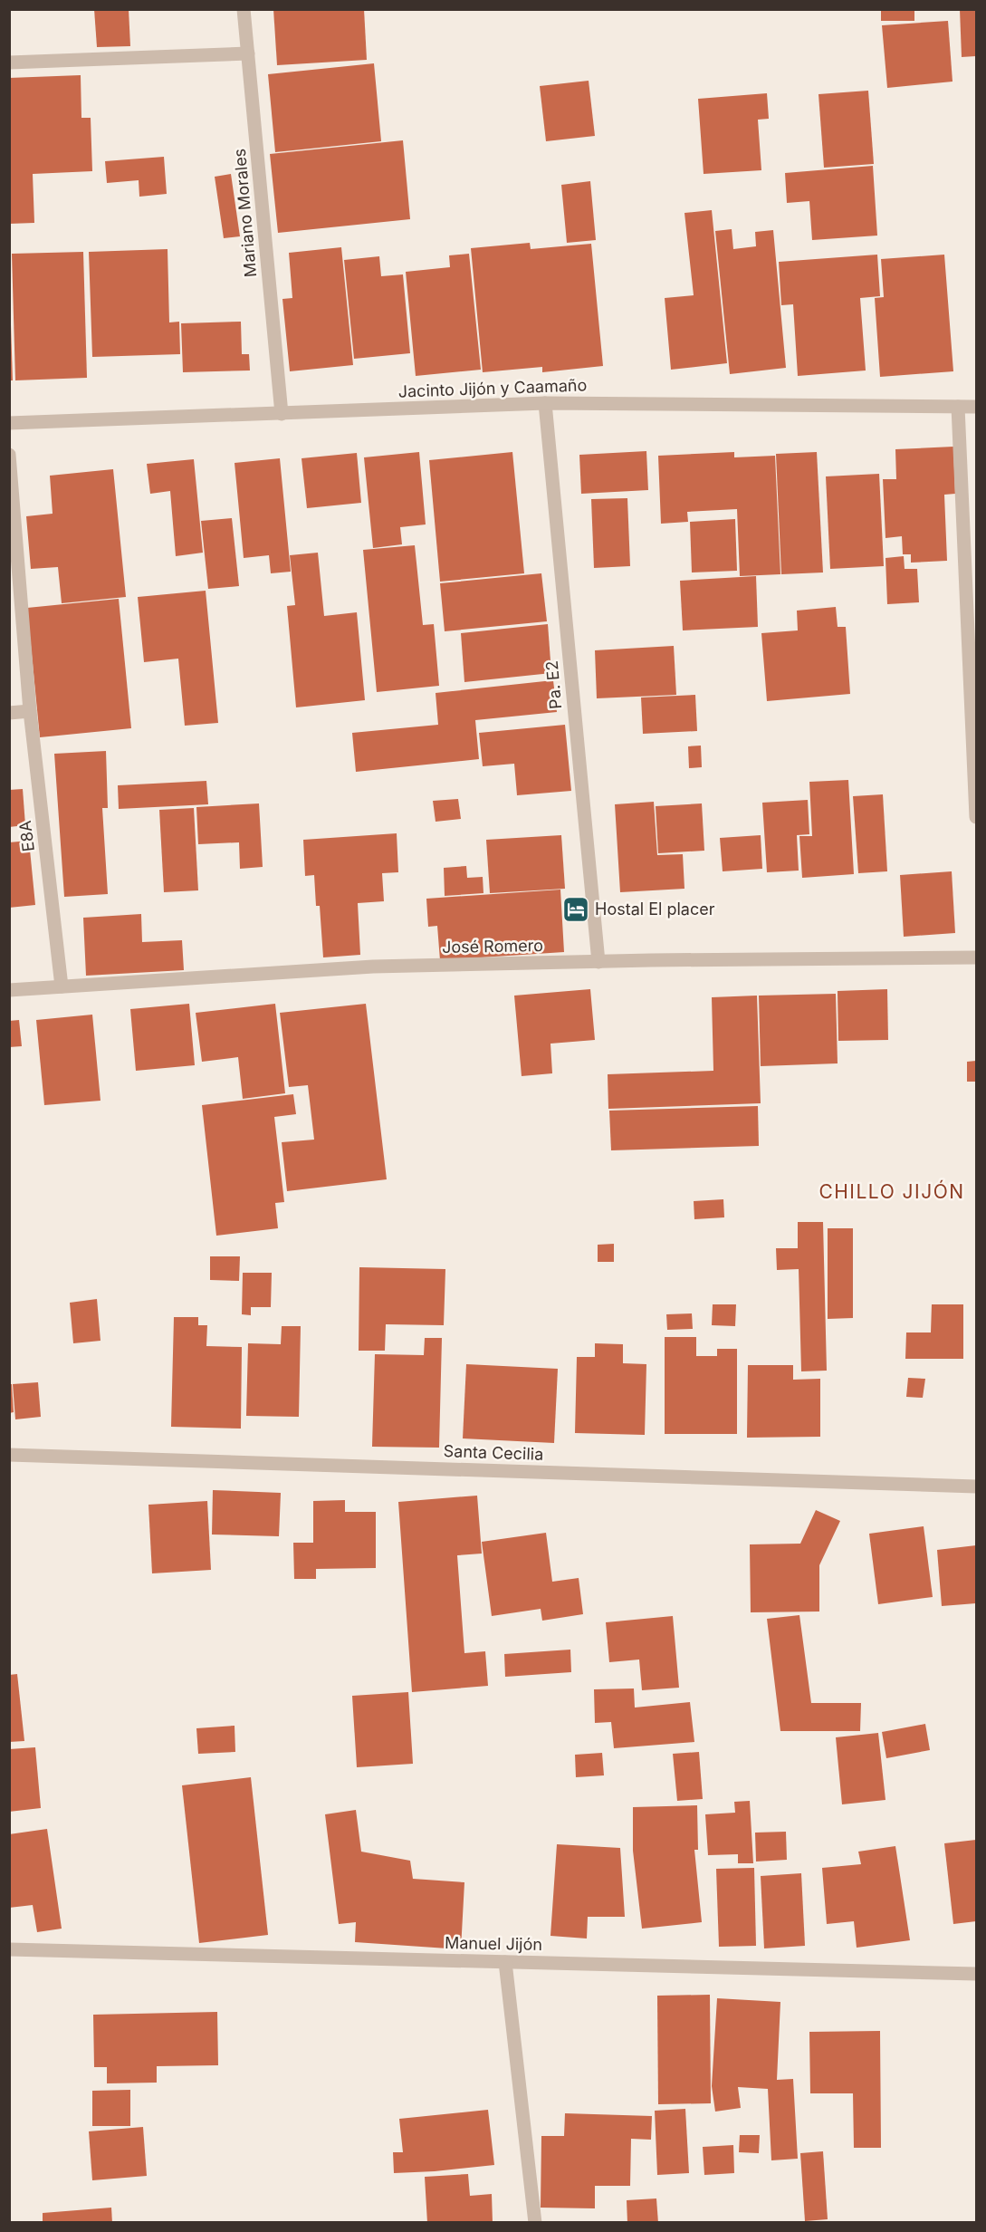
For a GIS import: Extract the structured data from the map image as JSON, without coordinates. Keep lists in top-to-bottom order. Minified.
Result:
{"streets":{"street":["Mariano Morales","Jacinto Jijón y Caamaño","Pa. E2","E8A","José Romero","Santa Cecilia","Manuel Jijón"]},"crossings":[["Mariano Morales","Jacinto Jijón y Caamaño"],["Jacinto Jijón y Caamaño","Pa. E2"],["Pa. E2","José Romero"],["E8A","José Romero"]],"districts":["CHILLO JIJÓN"],"places":{"hotel":["Hostal El placer"]}}
